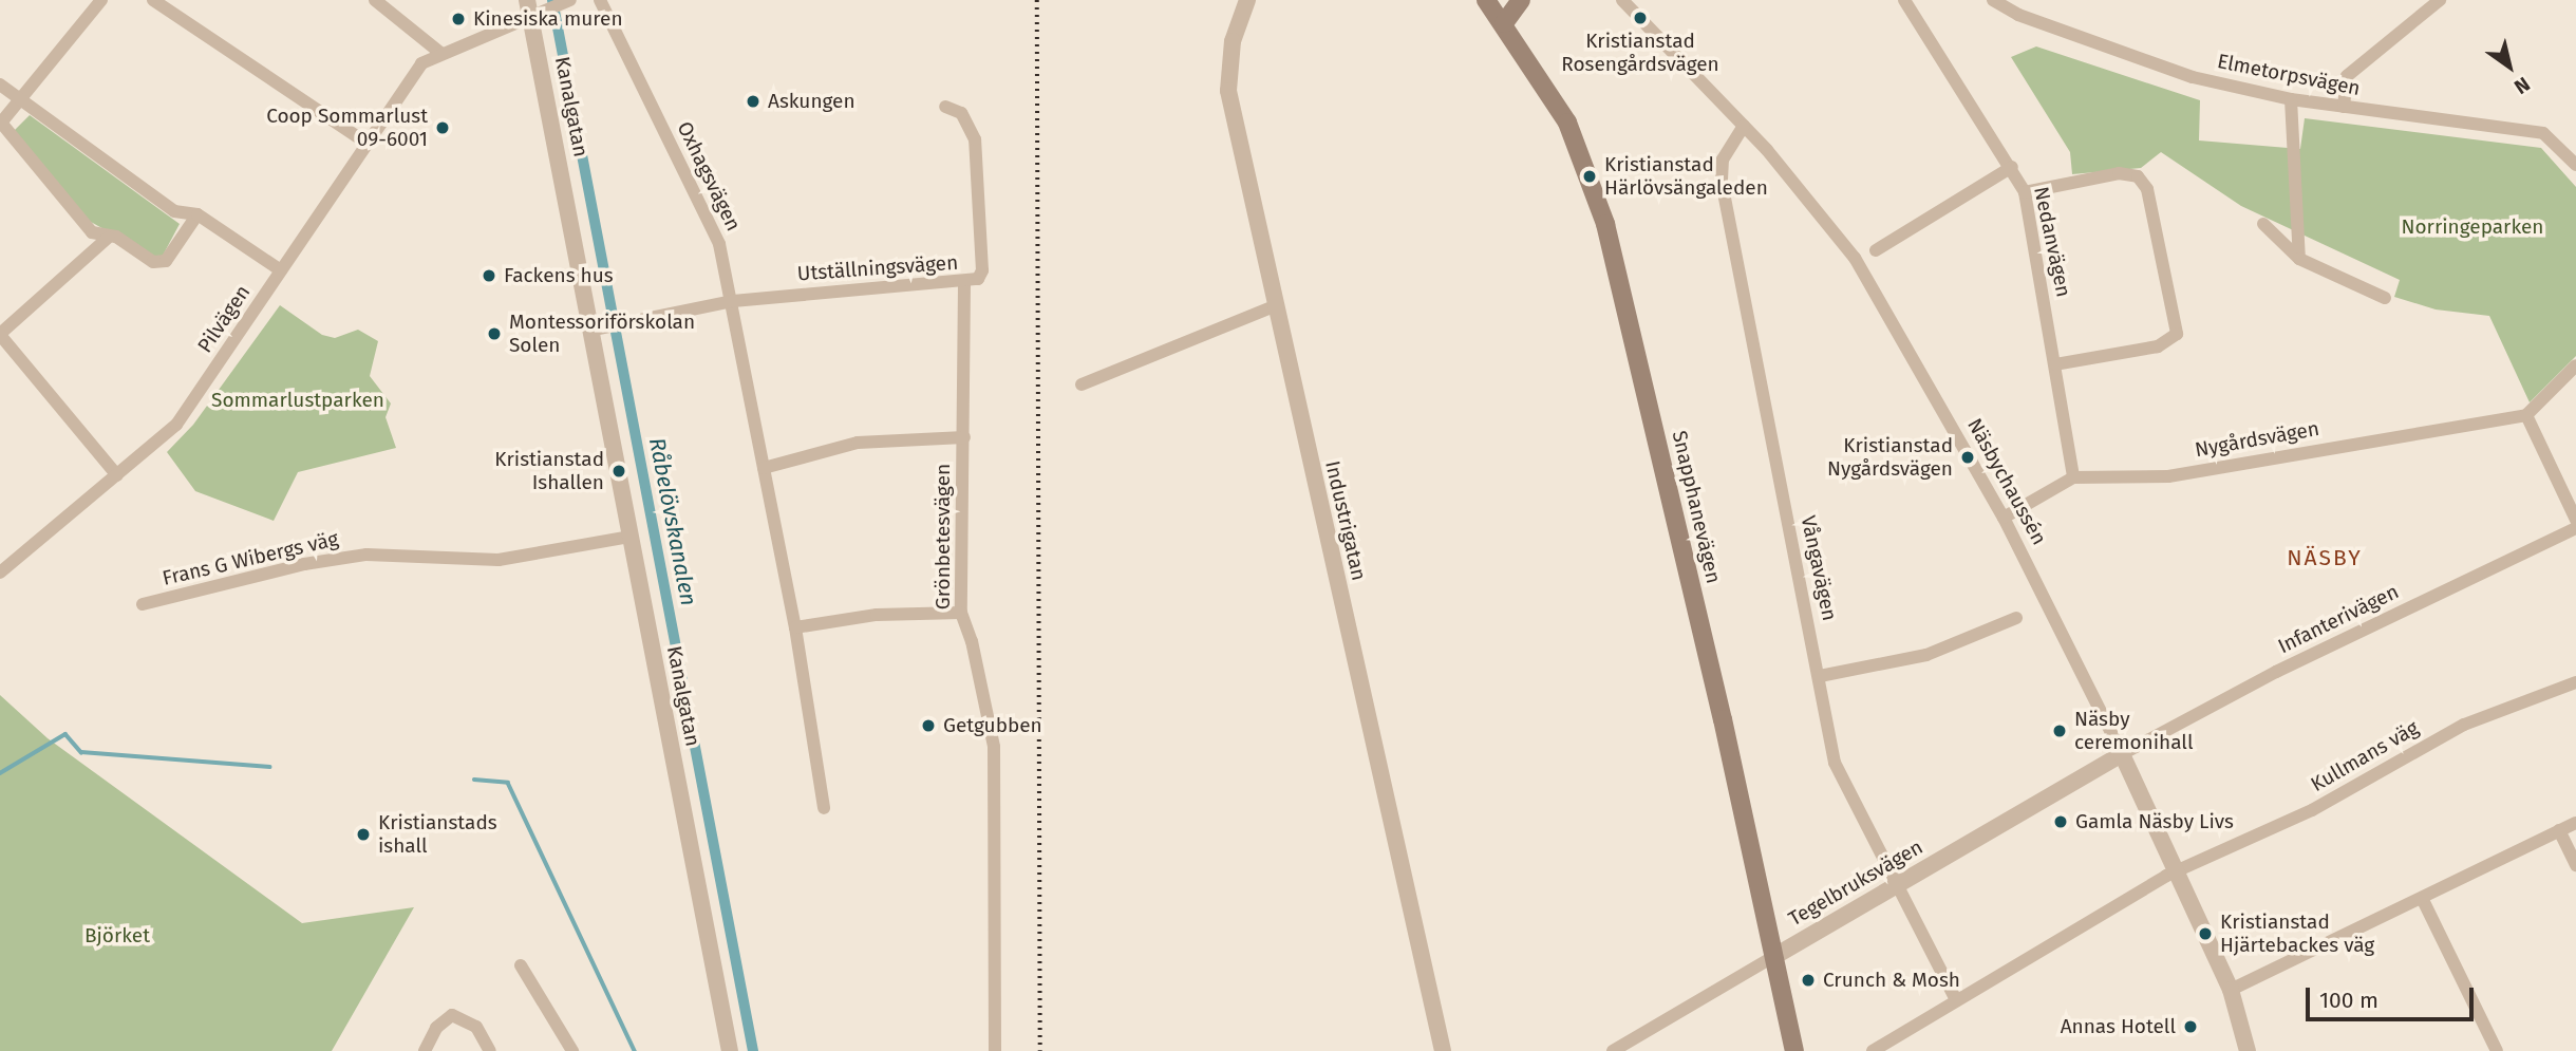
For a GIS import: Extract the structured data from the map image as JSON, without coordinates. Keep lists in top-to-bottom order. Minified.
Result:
{"streets":{"main road":["Snapphanevägen"],"street":["Elmetorpsvägen","Kanalgatan","Oxhagsvägen","Nedanvägen","Utställningsvägen","Pilvägen","Nygårdsvägen","Näsbychaussén","Industrigatan","Grönbetesvägen","Frans G Wibergs väg","Vångavägen","Infanterivägen","Kullmans väg","Tegelbruksvägen"]},"crossings":[["Kanalgatan","Utställningsvägen"],["Kanalgatan","Pilvägen"],["Kanalgatan","Frans G Wibergs väg"],["Oxhagsvägen","Utställningsvägen"],["Nedanvägen","Nygårdsvägen"],["Utställningsvägen","Grönbetesvägen"],["Nygårdsvägen","Näsbychaussén"],["Näsbychaussén","Vångavägen"],["Näsbychaussén","Infanterivägen"],["Näsbychaussén","Kullmans väg"],["Näsbychaussén","Tegelbruksvägen"],["Snapphanevägen","Tegelbruksvägen"],["Vångavägen","Kullmans väg"],["Vångavägen","Tegelbruksvägen"],["Infanterivägen","Tegelbruksvägen"]],"districts":["NÄSBY"],"water":["Råbelövskanalen"],"parks":["Norringeparken","Sommarlustparken","Björket"],"places":["Kristianstad Rosengårdsvägen","Kinesiska muren","Askungen","Coop Sommarlust 09-6001","Kristianstad Härlövsängaleden","Fackens hus","Montessoriförskolan Solen","Kristianstad Nygårdsvägen","Kristianstad Ishallen","Getgubben","Näsby ceremonihall","Gamla Näsby Livs","Kristianstads ishall","Kristianstad Hjärtebackes väg","Crunch & Mosh","Annas Hotell"],"scale_bar":"100 m","north":"bottom right"}
